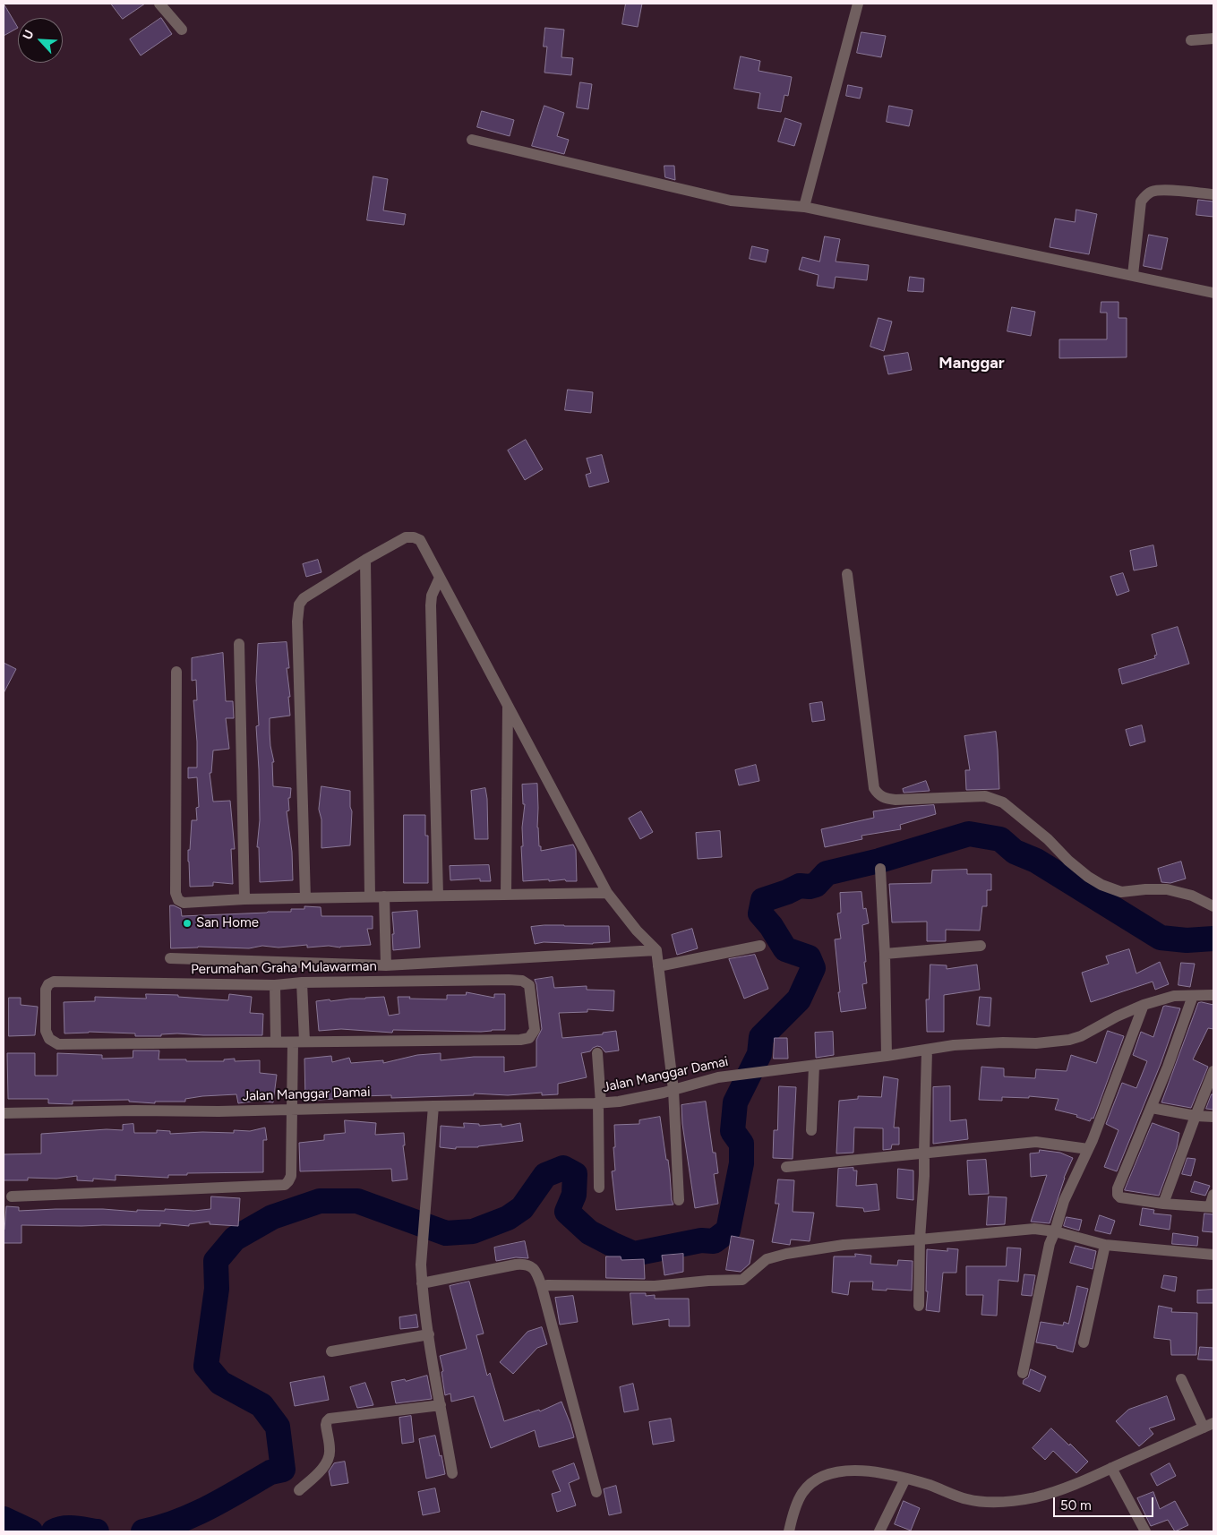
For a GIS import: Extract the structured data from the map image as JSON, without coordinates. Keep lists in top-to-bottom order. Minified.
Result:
{"streets":{"street":["Perumahan Graha Mulawarman","Jalan Manggar Damai"]},"districts":["Manggar"],"places":["San Home"],"scale_bar":"50 m","north":"top left"}
